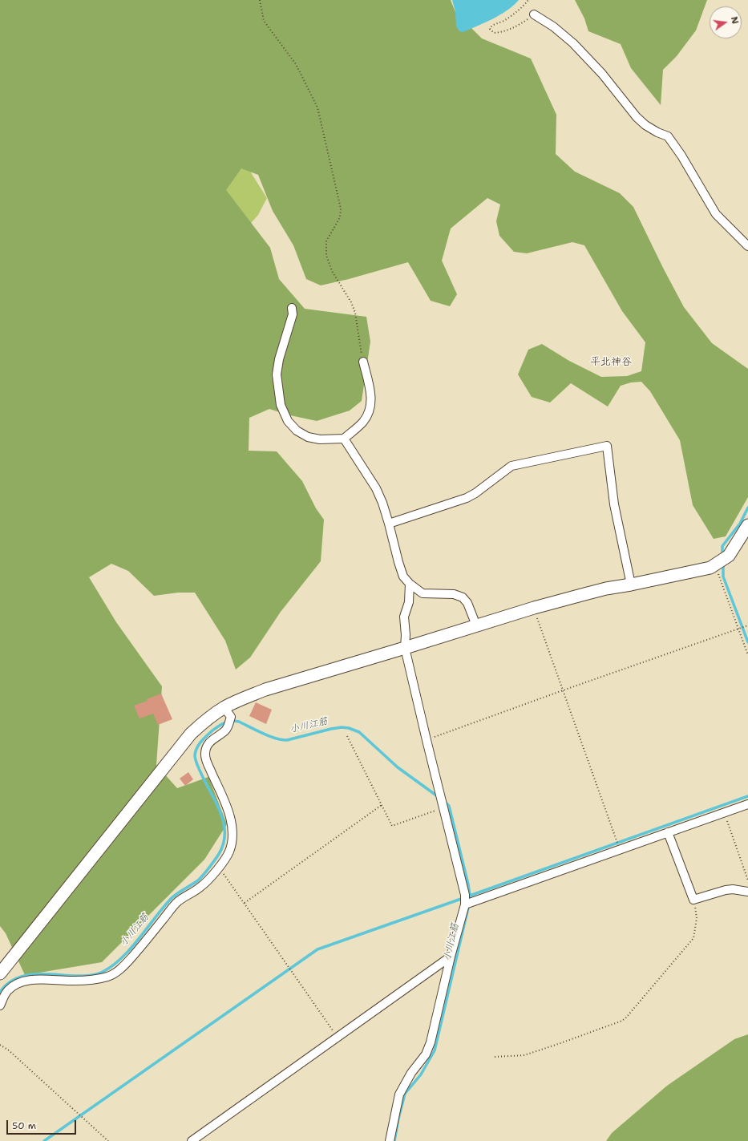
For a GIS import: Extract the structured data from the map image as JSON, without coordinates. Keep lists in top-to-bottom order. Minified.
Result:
{"districts":["平北神谷"],"water":["小川江筋"],"scale_bar":"50 m","north":"right"}
